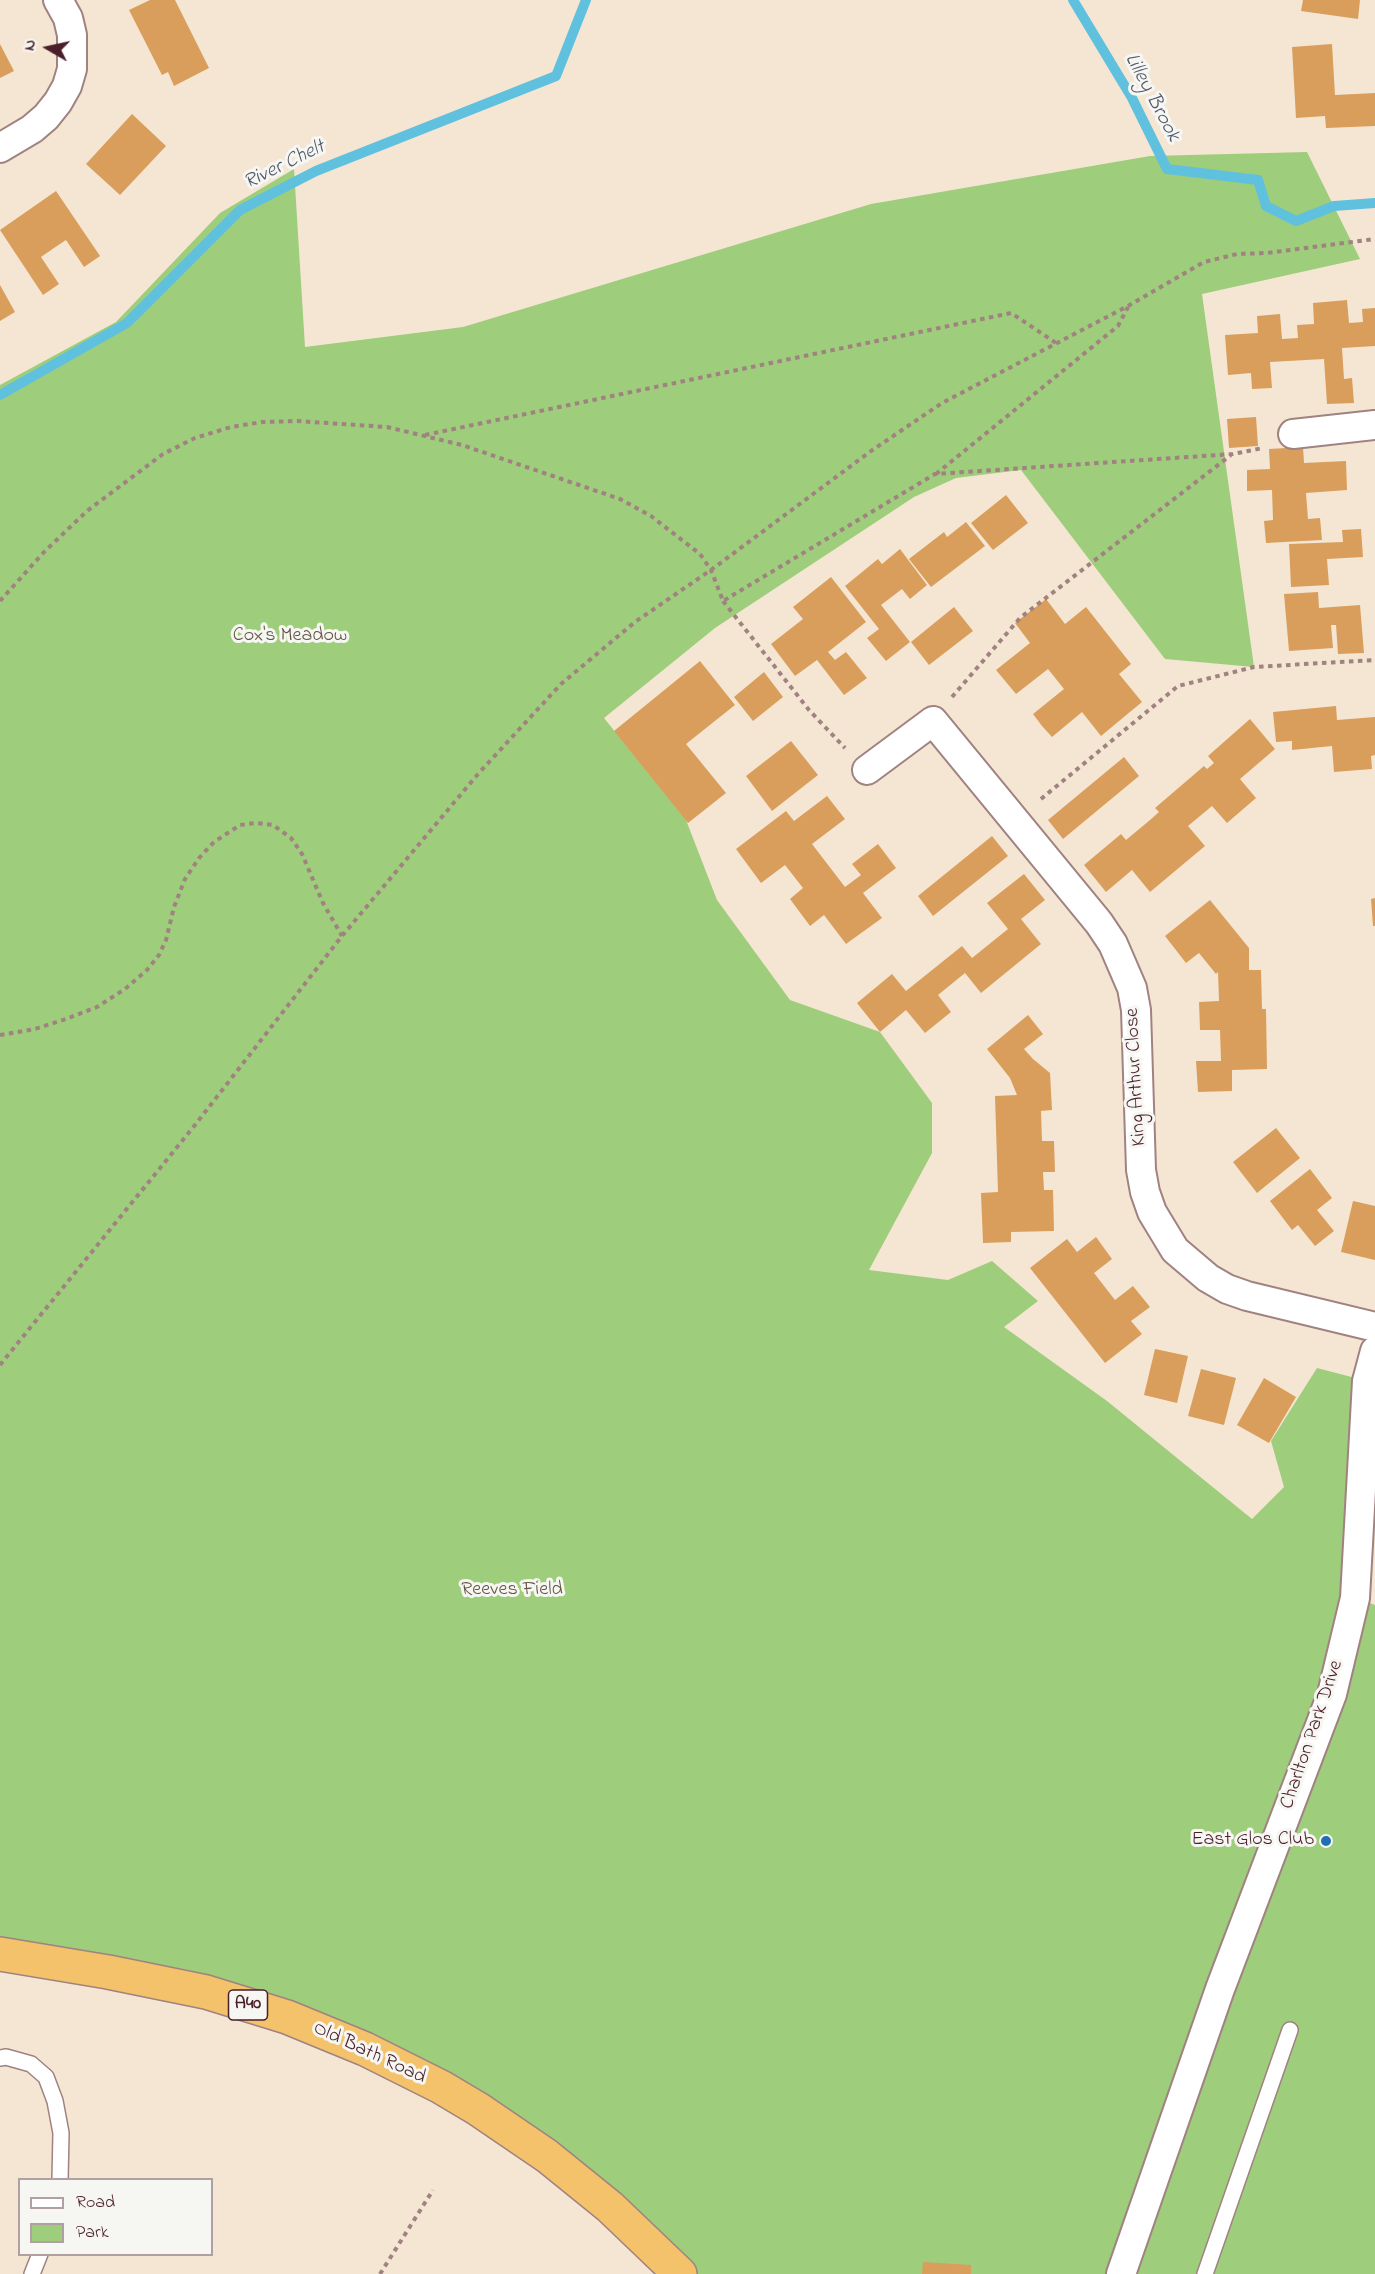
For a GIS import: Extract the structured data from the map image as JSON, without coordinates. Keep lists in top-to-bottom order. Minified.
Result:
{"streets":{"highway":["A40","Old Bath Road"],"street":["King Arthur Close","Charlton Park Drive"]},"water":["Lilley Brook","River Chelt"],"parks":["Cox's Meadow","Reeves Field"],"places":["East Glos Club"],"legend":["Road","Park"],"north":"left"}
